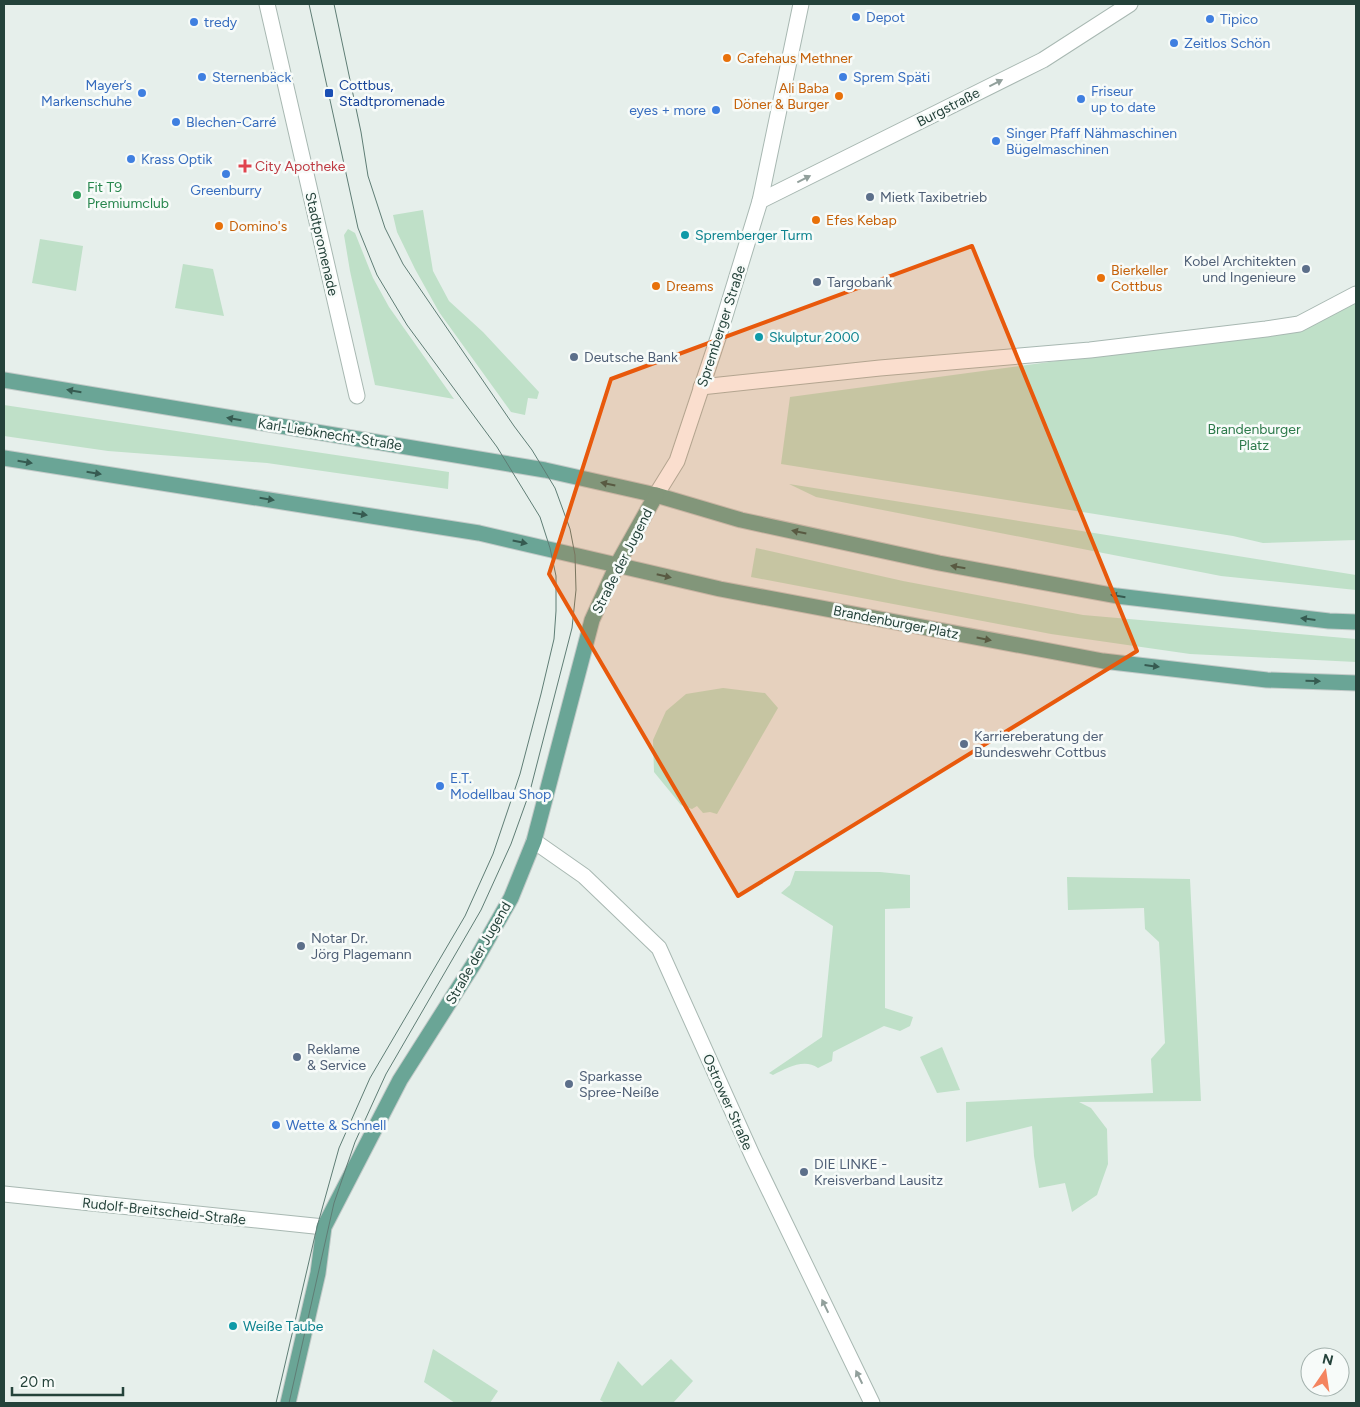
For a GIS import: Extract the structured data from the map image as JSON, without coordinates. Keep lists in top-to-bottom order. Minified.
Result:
{"streets":{"main road":["Karl-Liebknecht-Straße","Straße der Jugend","Brandenburger Platz"],"street":["Burgstraße","Stadtpromenade","Spremberger Straße","Ostrower Straße","Rudolf-Breitscheid-Straße"]},"crossings":[["Burgstraße","Spremberger Straße"],["Spremberger Straße","Karl-Liebknecht-Straße"],["Spremberger Straße","Straße der Jugend"],["Karl-Liebknecht-Straße","Straße der Jugend"],["Straße der Jugend","Brandenburger Platz"],["Straße der Jugend","Ostrower Straße"],["Straße der Jugend","Rudolf-Breitscheid-Straße"]],"one_way":["Burgstraße","Ostrower Straße"],"parks":["Brandenburger Platz"],"places":{"other":["Depot","Tipico","tredy","Zeitlos Schön","Cafehaus Methner","Sternenbäck","Sprem Späti","Mayer’s Markenschuhe","Ali Baba Döner & Burger","Friseur up to date","eyes + more","Blechen-Carré","Singer Pfaff Nähmaschinen Bügelmaschinen","Krass Optik","Greenburry","Fit T9 Premiumclub","Mietk Taxibetrieb","Efes Kebap","Domino's","Spremberger Turm","Kobel Architekten und Ingenieure","Bierkeller Cottbus","Targobank","Dreams","Skulptur 2000","Deutsche Bank","Karriereberatung der Bundeswehr Cottbus","E.T. Modellbau Shop","Notar Dr. Jörg Plagemann","Reklame & Service","Sparkasse Spree-Neiße","Wette & Schnell","DIE LINKE - Kreisverband Lausitz","Weiße Taube"],"transit":["Cottbus, Stadtpromenade"],"health":["City Apotheke"]},"scale_bar":"20 m","north":"top"}
